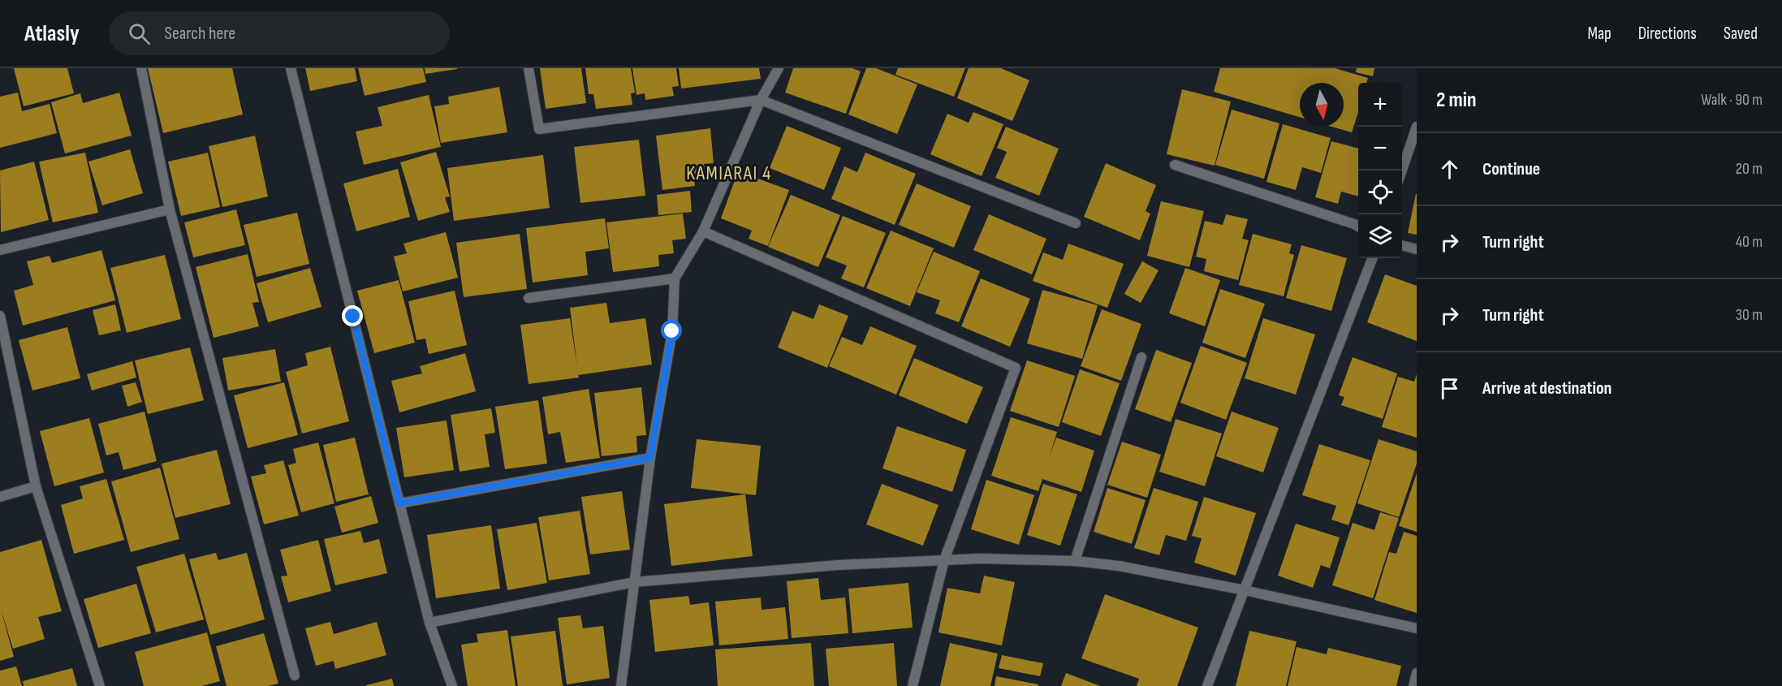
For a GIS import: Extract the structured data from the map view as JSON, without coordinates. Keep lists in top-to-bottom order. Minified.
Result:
{"districts":["KAMIARAI 4"],"north":"bottom","page":{"header":"Atlasly","search":"Search here","nav":["Map","Directions","Saved"],"heading":["2 min","Walk · 90 m"],"map_buttons":["+","−"],"list":[["Continue","20 m"],["Turn right","40 m"],["Turn right","30 m"],"Arrive at destination"]}}
